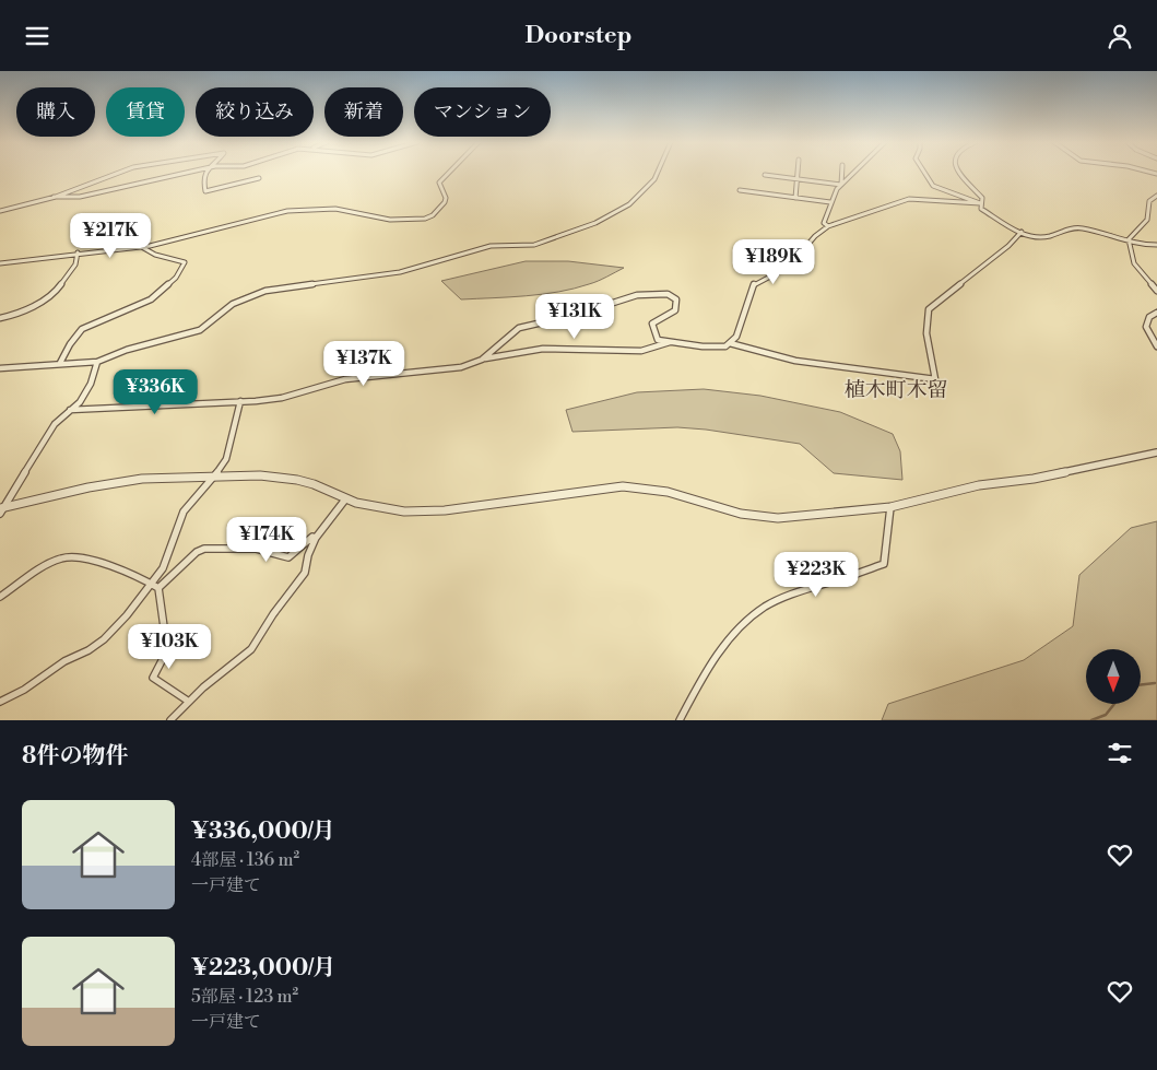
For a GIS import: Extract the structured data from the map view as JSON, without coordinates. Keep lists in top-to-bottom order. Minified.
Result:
{"districts":["植木町木留"],"north":"bottom","page":{"header":"Doorstep","chip":["購入","賃貸","絞り込み","新着","マンション"],"price":["¥217K","¥189K","¥131K","¥137K","¥336K","¥174K","¥223K","¥103K"],"heading":"8件の物件","list":[{"name":"¥336,000/月","note":"4部屋 · 136 m² · 一戸建て"},{"name":"¥223,000/月","note":"5部屋 · 123 m² · 一戸建て"}]}}
